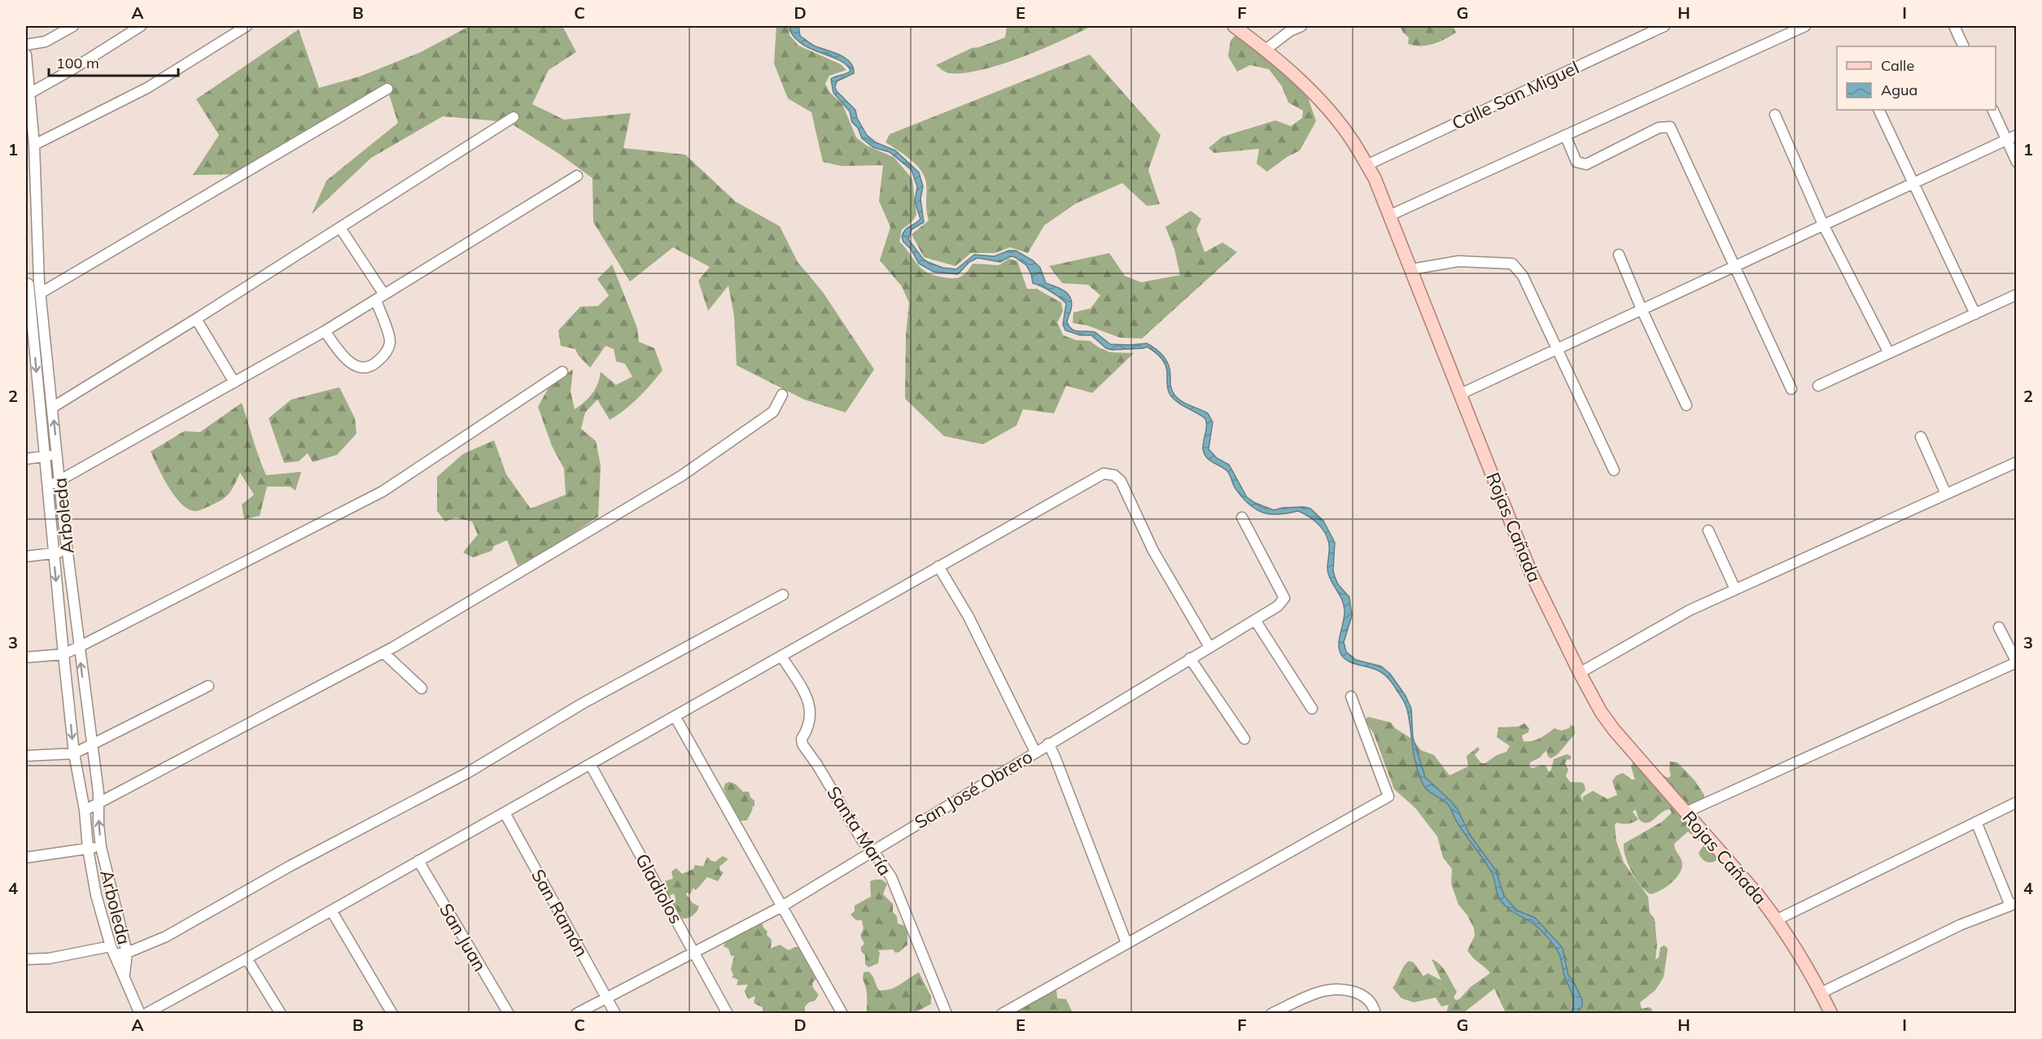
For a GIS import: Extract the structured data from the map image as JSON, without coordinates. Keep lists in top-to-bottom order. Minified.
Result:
{"streets":{"main road":["Rojas Cañada"],"street":["Calle San Miguel","Arboleda","San José Obrero","Santa María","Gladiolos","San Ramón","San Juan"]},"crossings":[["Calle San Miguel","Rojas Cañada"],["San José Obrero","Santa María"],["San José Obrero","Gladiolos"],["San José Obrero","San Ramón"]],"legend":["Calle","Agua"],"scale_bar":"100 m","grid":{"columns":["A","B","C","D","E","F","G","H","I"],"rows":["1","2","3","4"]}}
